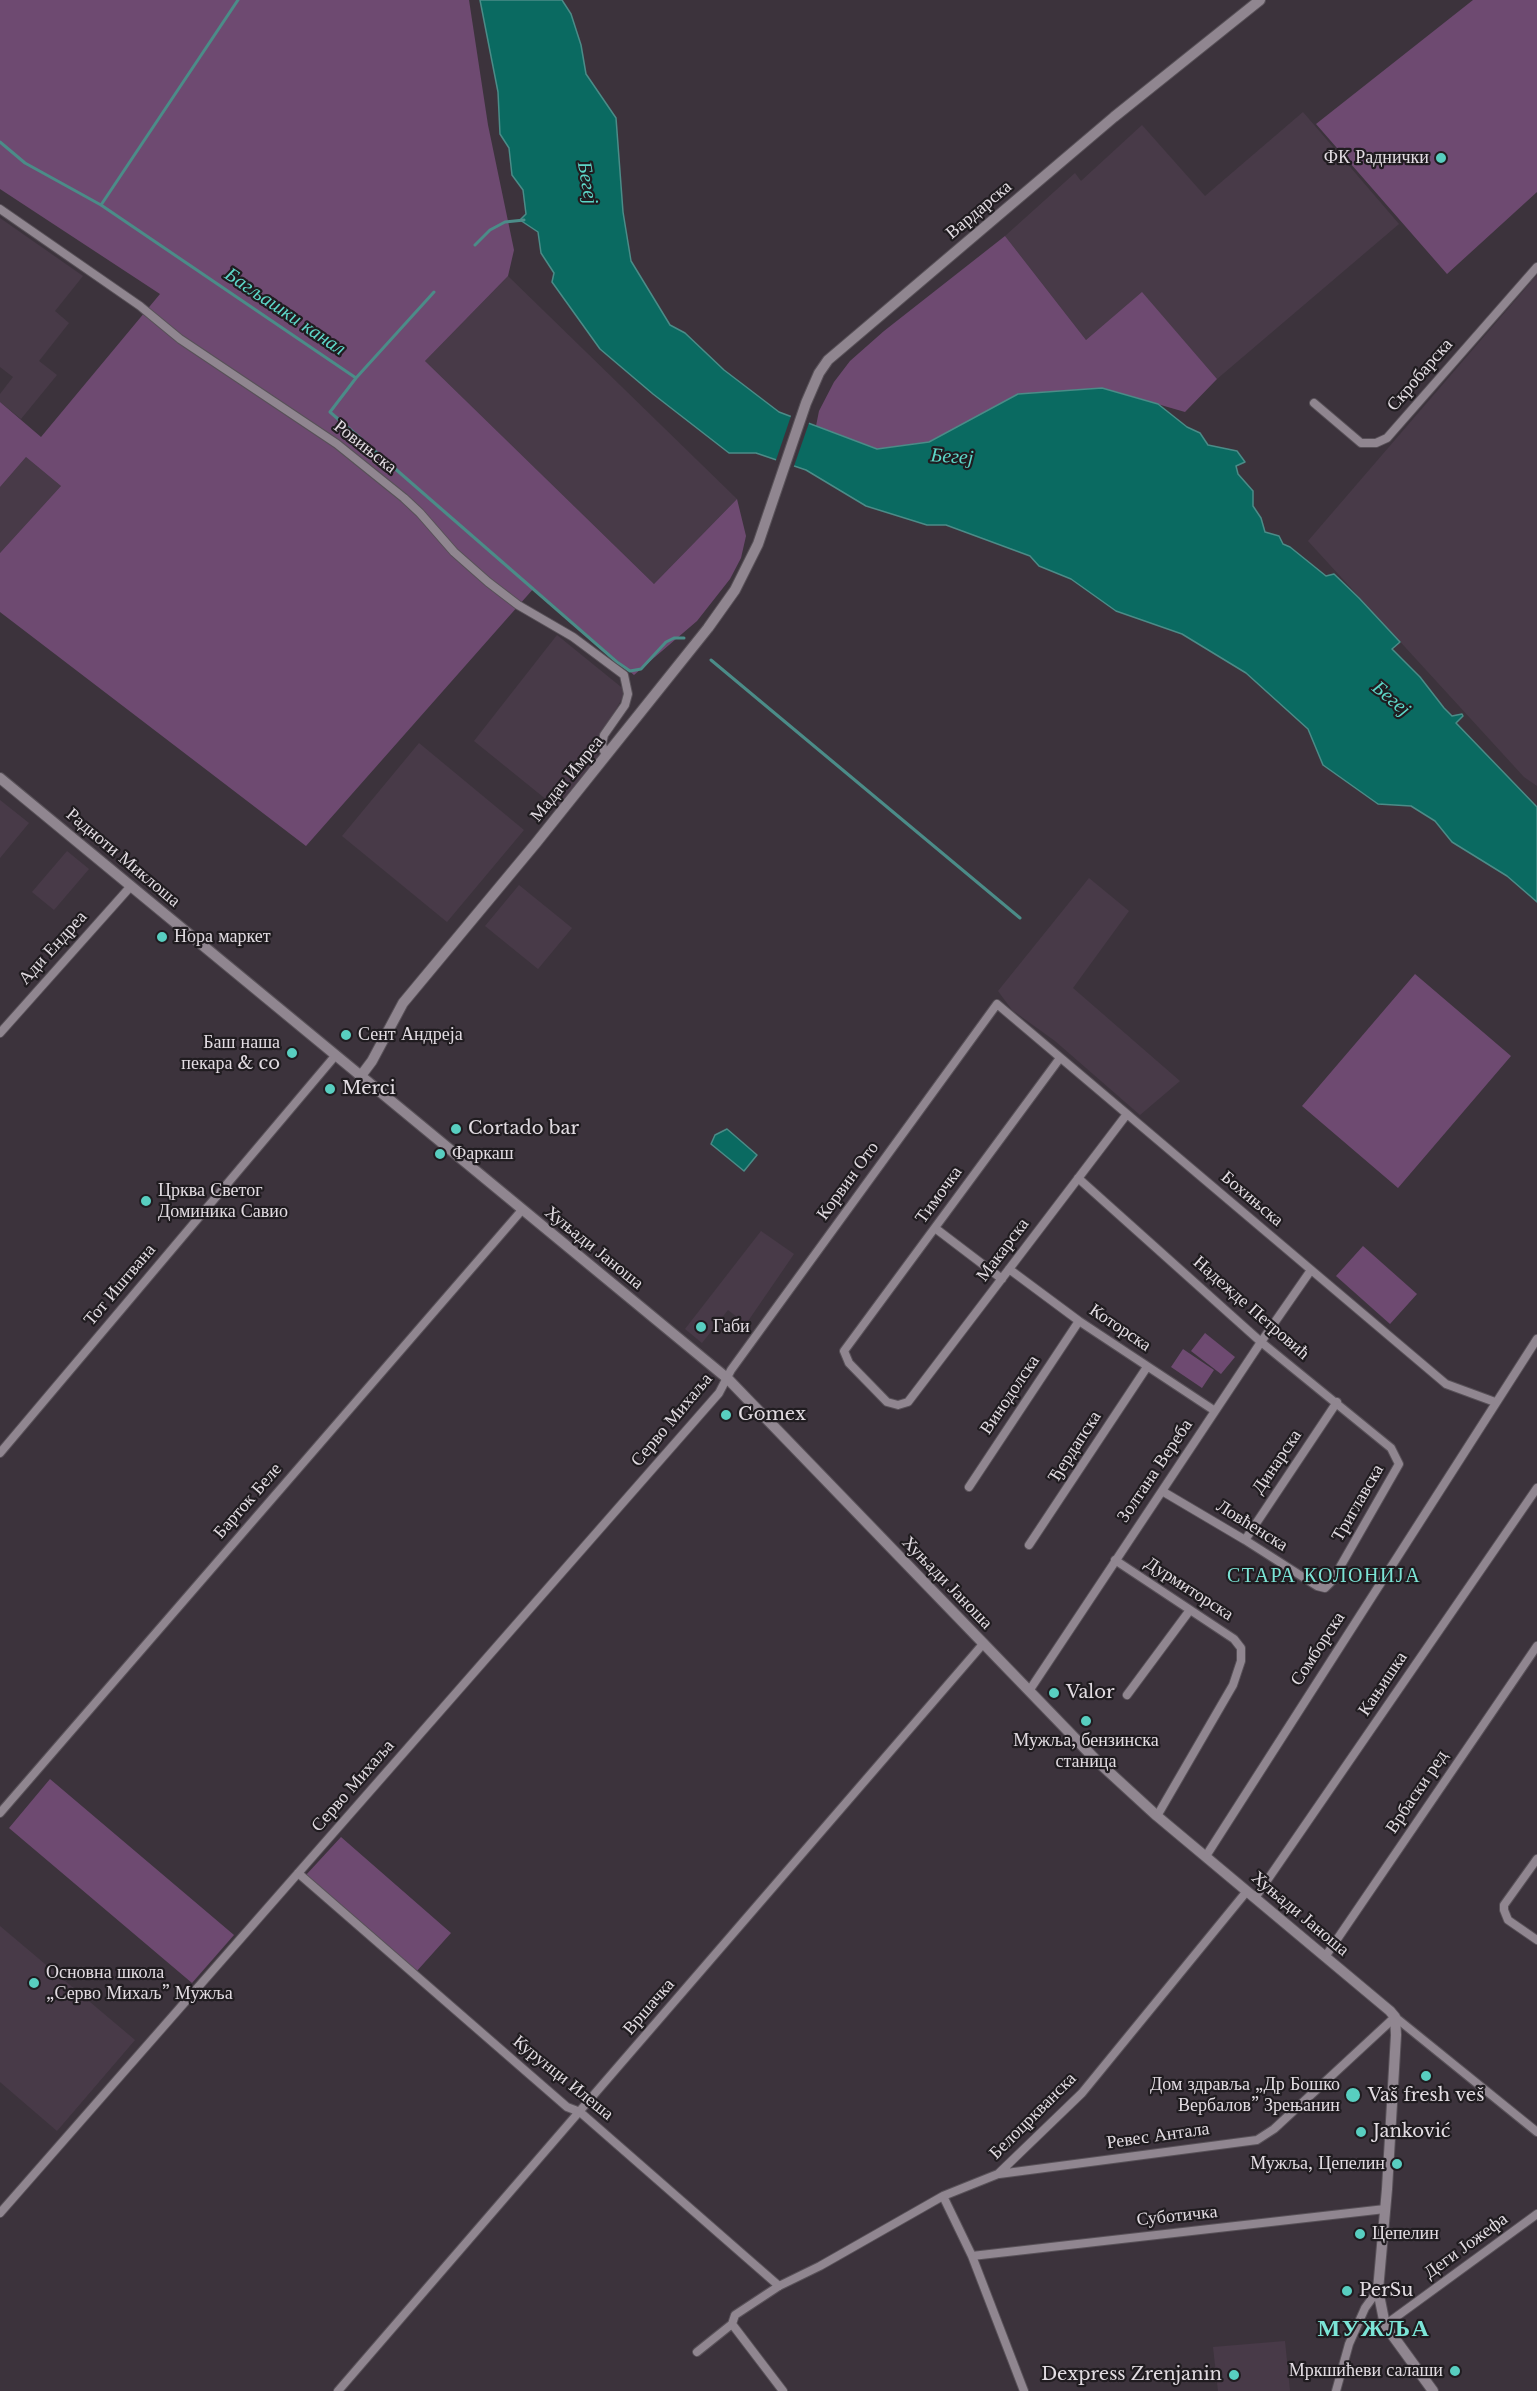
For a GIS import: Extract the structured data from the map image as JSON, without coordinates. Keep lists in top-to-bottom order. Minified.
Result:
{"streets":{"street":["Вардарска","Скробарска","Ровињска","Мадач Имреа","Радноти Миклоша","Ади Ендреа","Корвин Ото","Тимочка","Бохињска","Хуњади Јаноша","Макарска","Тот Иштвана","Надежде Петровић","Которска","Винодолска","Серво Михаља","Ђердапска","Динарска","Золтана Вереба","Барток Беле","Триглавска","Ловћенска","Дурмиторска","Сомборска","Кањишка","Врбаски ред","Вршачка","Курунци Илеша","Белоцркванска","Ревес Антала","Суботичка","Деги Јожефа"]},"crossings":[["Вардарска","Мадач Имреа"],["Ровињска","Мадач Имреа"],["Мадач Имреа","Хуњади Јаноша"],["Радноти Миклоша","Ади Ендреа"],["Радноти Миклоша","Хуњади Јаноша"],["Радноти Миклоша","Тот Иштвана"],["Корвин Ото","Бохињска"],["Корвин Ото","Хуњади Јаноша"],["Корвин Ото","Серво Михаља"],["Тимочка","Бохињска"],["Тимочка","Макарска"],["Бохињска","Макарска"],["Бохињска","Золтана Вереба"],["Бохињска","Сомборска"],["Хуњади Јаноша","Тот Иштвана"],["Хуњади Јаноша","Серво Михаља"],["Хуњади Јаноша","Золтана Вереба"],["Хуњади Јаноша","Барток Беле"],["Хуњади Јаноша","Дурмиторска"],["Хуњади Јаноша","Сомборска"],["Хуњади Јаноша","Кањишка"],["Хуњади Јаноша","Врбаски ред"],["Хуњади Јаноша","Вршачка"],["Хуњади Јаноша","Белоцркванска"],["Хуњади Јаноша","Ревес Антала"],["Макарска","Надежде Петровић"],["Макарска","Которска"],["Надежде Петровић","Динарска"],["Надежде Петровић","Золтана Вереба"],["Надежде Петровић","Триглавска"],["Которска","Винодолска"],["Которска","Ђердапска"],["Которска","Золтана Вереба"],["Серво Михаља","Курунци Илеша"],["Динарска","Ловћенска"],["Золтана Вереба","Ловћенска"],["Золтана Вереба","Дурмиторска"],["Триглавска","Ловћенска"],["Вршачка","Курунци Илеша"],["Курунци Илеша","Белоцркванска"],["Белоцркванска","Ревес Антала"]],"districts":["СТАРА КОЛОНИЈА","МУЖЉА"],"water":["Бегеј","Багљашки канал"],"places":["ФК Раднички","Нора маркет","Сент Андреја","Баш наша пекара & co","Merci","Cortado bar","Фаркаш","Црква Светог Доминика Савио","Габи","Gomex","Valor","Мужља, бензинска станица","Основна школа „Серво Михаљ” Мужља","Vaš fresh veš","Дом здравља „Др Бошко Вербалов” Зрењанин","Janković","Мужља, Цепелин","Цепелин","PerSu","Мркшићеви салаши","Dexpress Zrenjanin"]}
